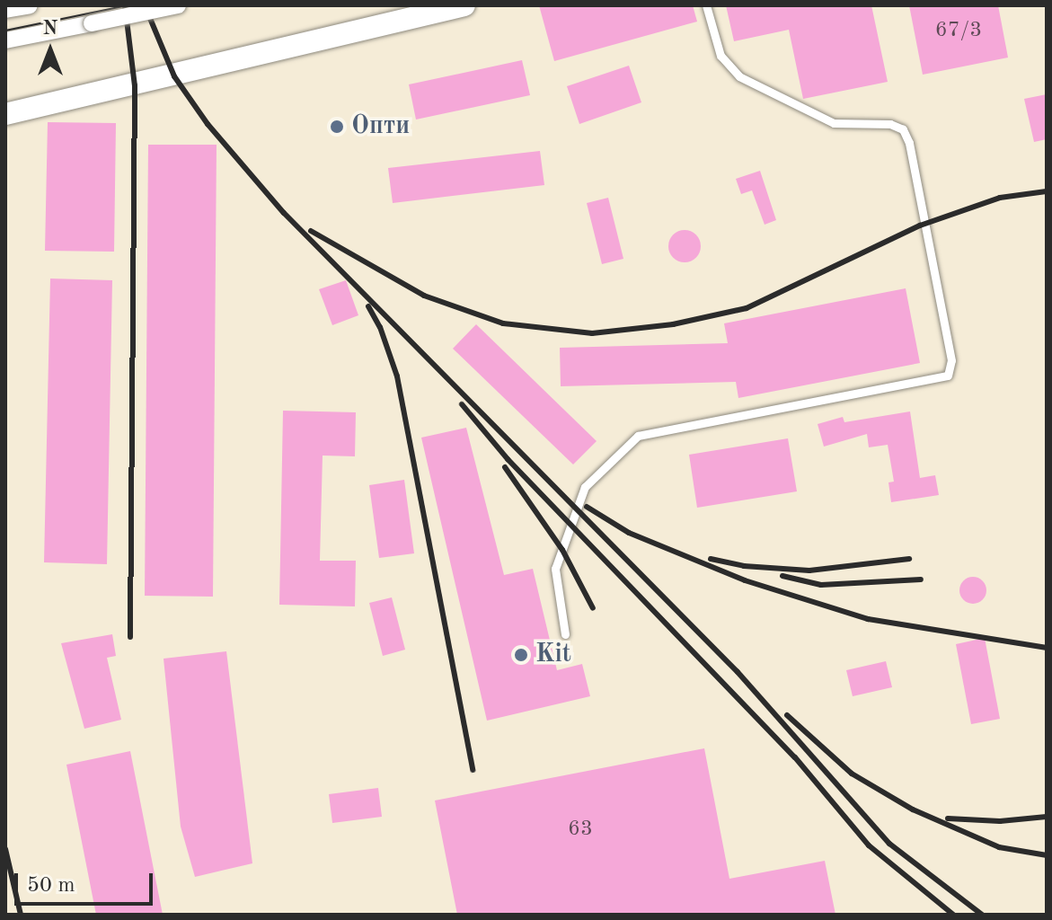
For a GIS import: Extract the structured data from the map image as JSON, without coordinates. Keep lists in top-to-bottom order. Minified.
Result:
{"places":["Опти","Kit"],"house_numbers":["67/3","63"],"scale_bar":"50 m","north":"top"}
